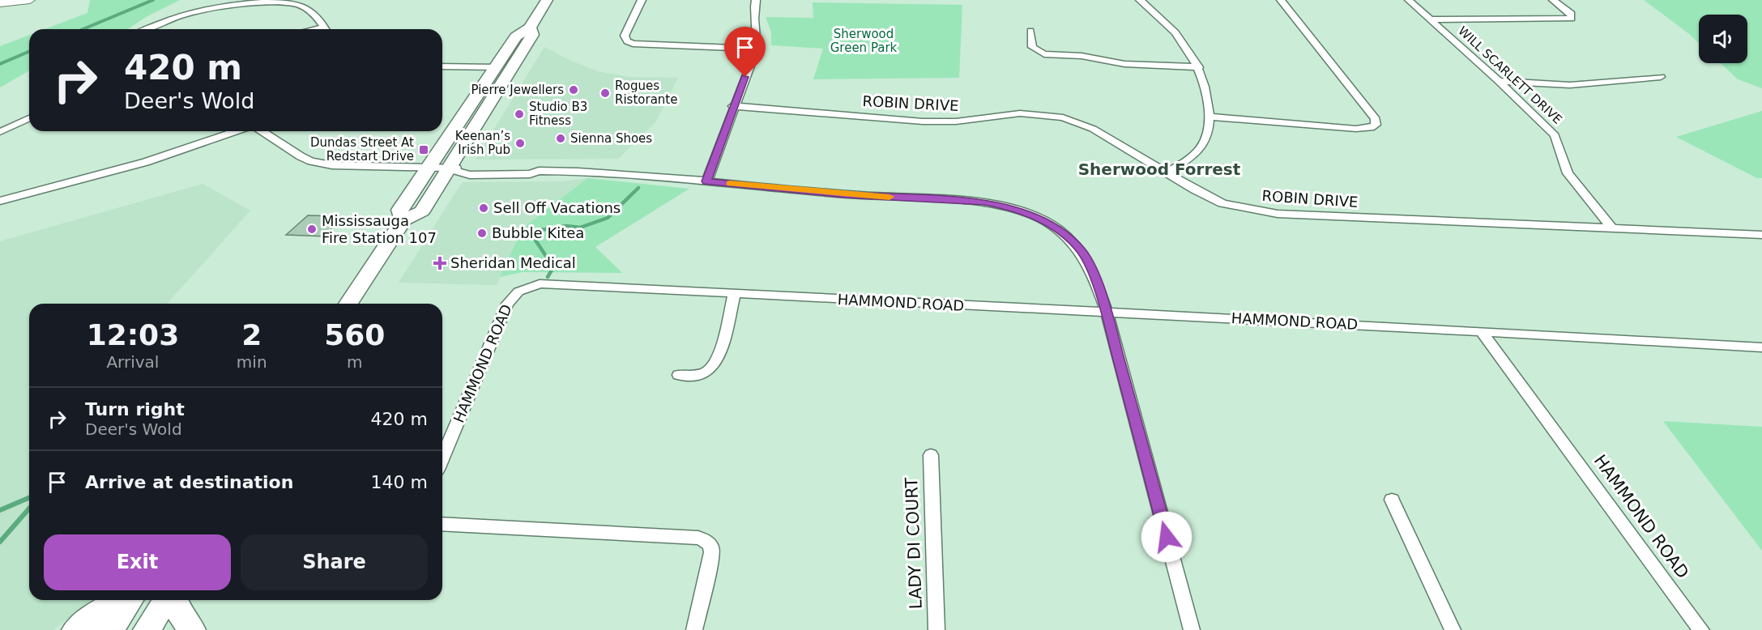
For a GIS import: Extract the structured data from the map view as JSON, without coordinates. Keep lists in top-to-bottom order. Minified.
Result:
{"streets":{"street":["WILL SCARLETT DRIVE","ROBIN DRIVE","HAMMOND ROAD","LADY DI COURT"]},"crossings":[["WILL SCARLETT DRIVE","ROBIN DRIVE"]],"districts":["Sherwood Forrest"],"parks":["Sherwood Green Park"],"places":{"other":["Pierre Jewellers","Rogues Ristorante","Studio B3 Fitness","Sienna Shoes","Keenan’s Irish Pub","Sell Off Vacations","Mississauga Fire Station 107","Bubble Kitea"],"transit":["Dundas Street At Redstart Drive"],"health":["Sheridan Medical"]},"page":{"turn":["420 m","Deer's Wold"],"eta":["12:03","Arrival","2","min","560","m"],"list":[{"name":"Turn right","note":"Deer's Wold","value":"420 m"},{"name":"Arrive at destination","value":"140 m"}],"buttons":["Exit","Share"]}}
